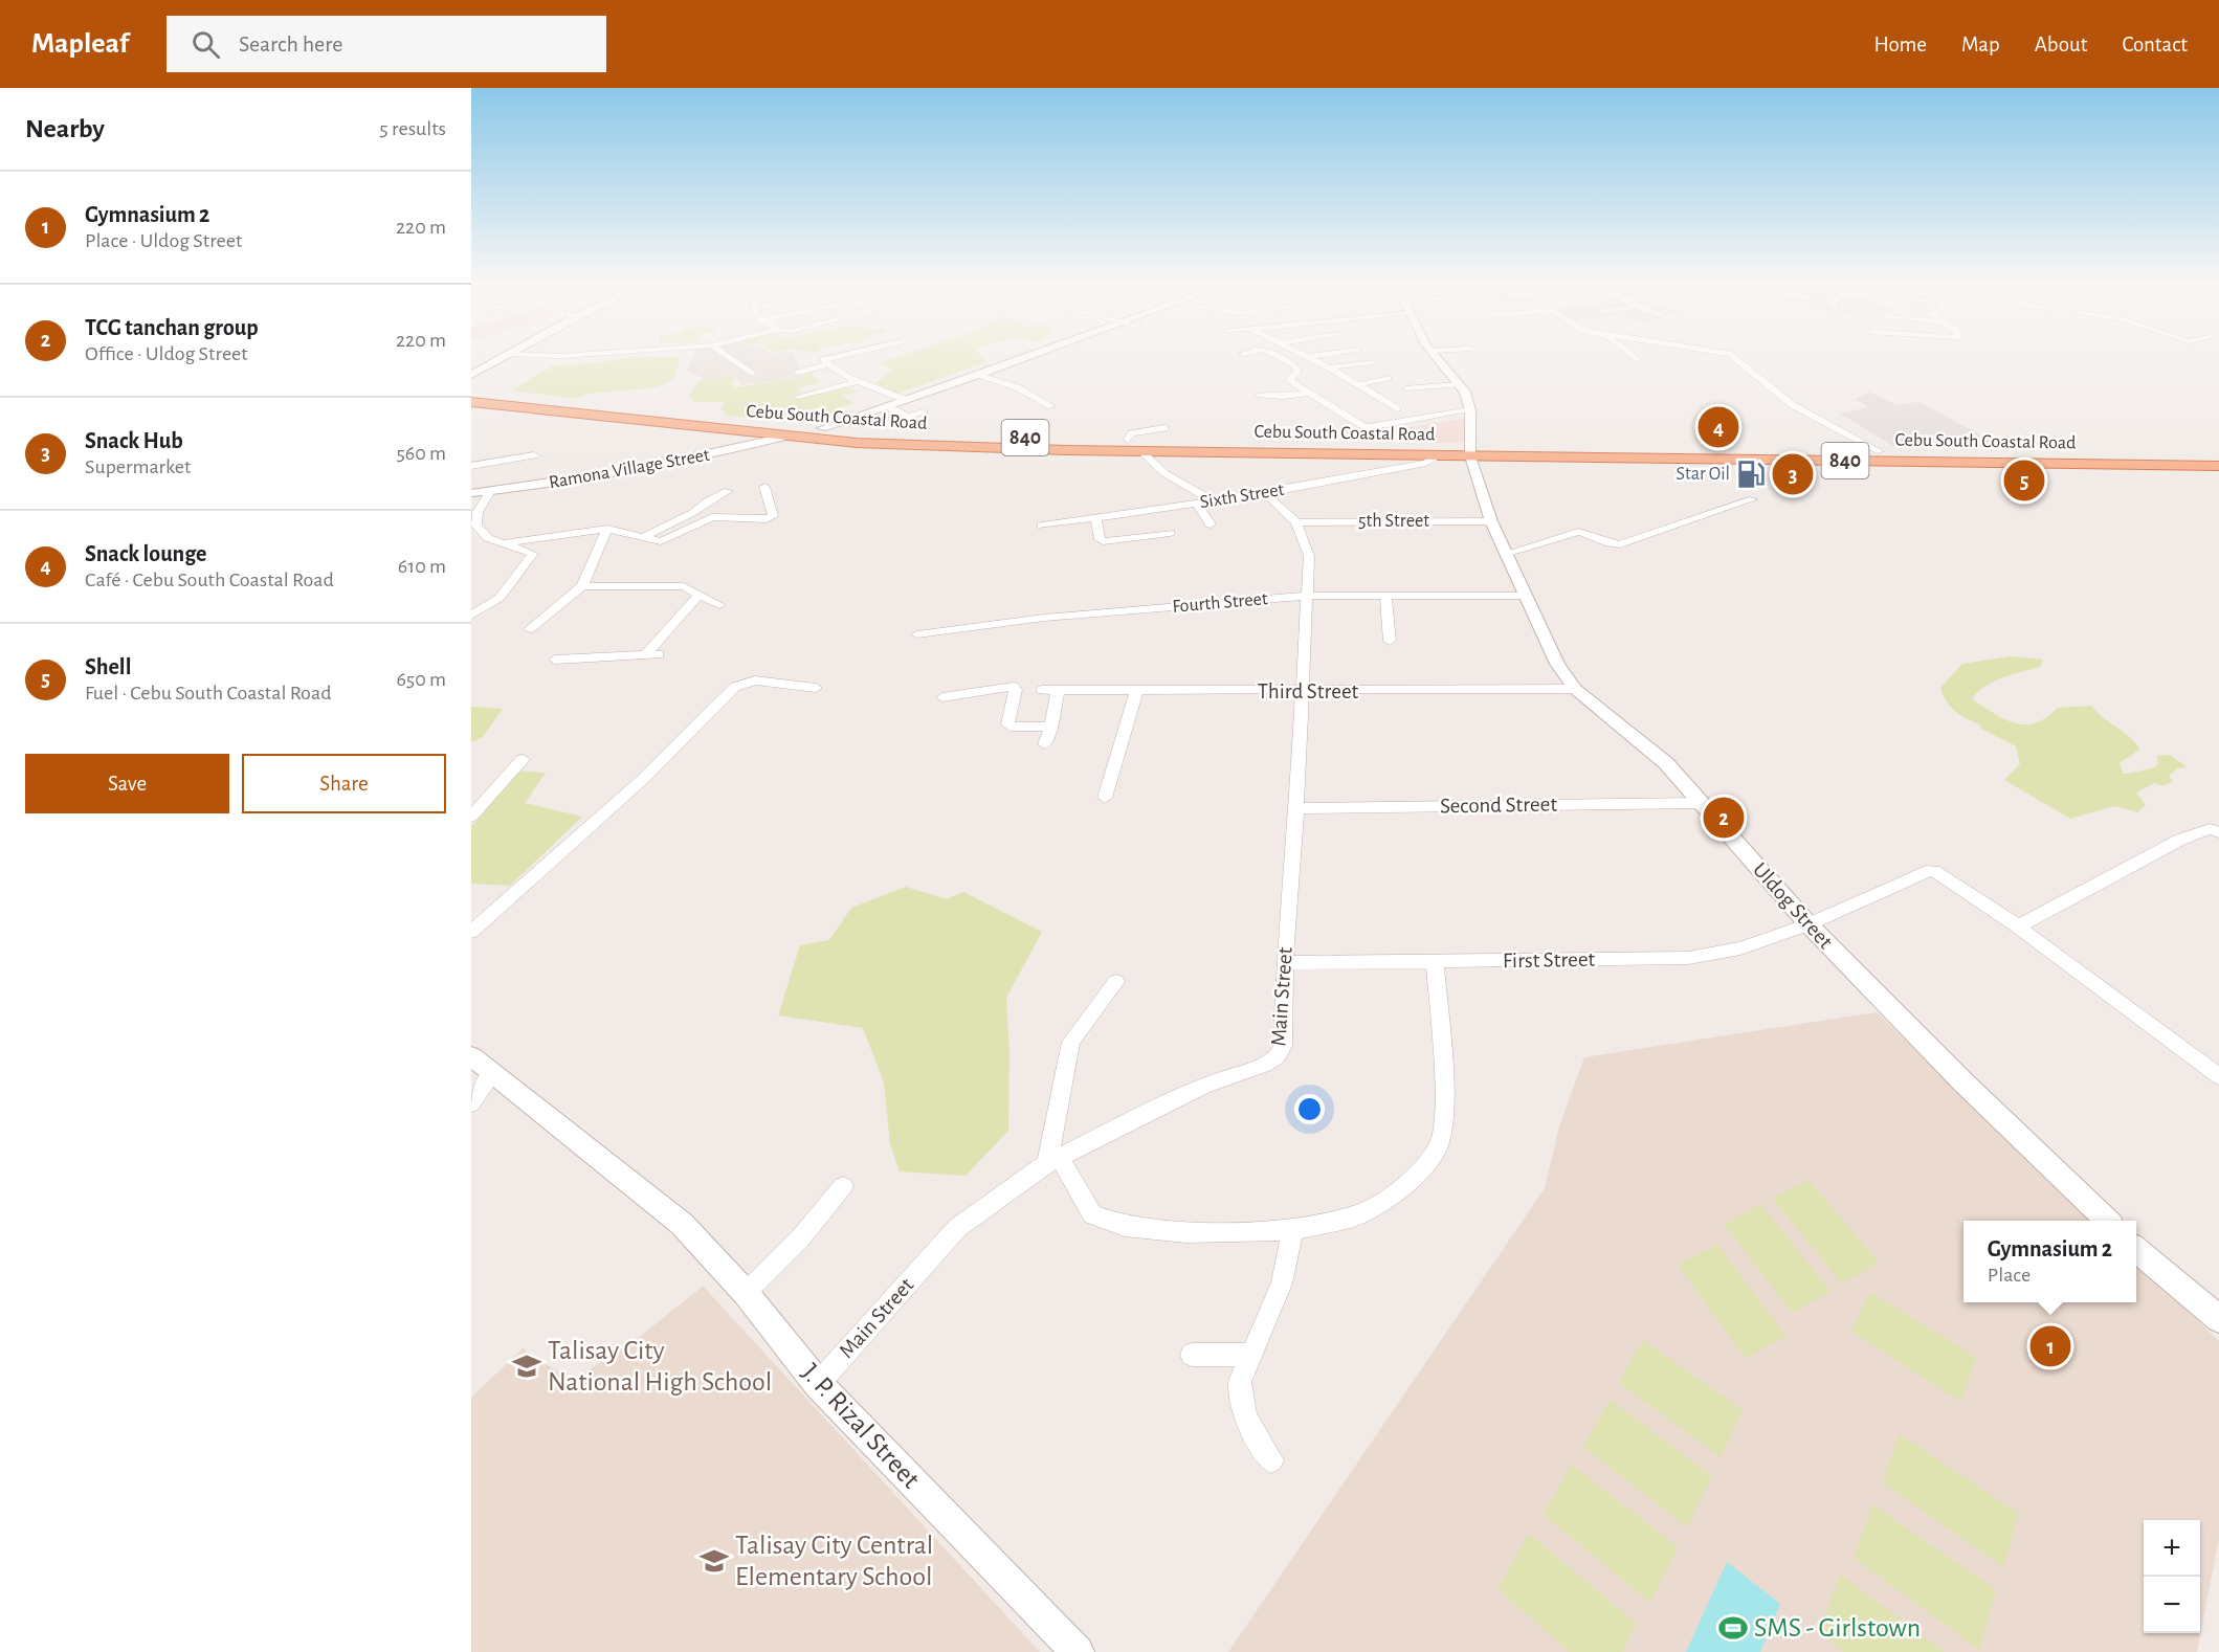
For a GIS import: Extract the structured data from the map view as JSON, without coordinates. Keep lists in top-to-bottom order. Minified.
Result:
{"streets":{"highway":["Cebu South Coastal Road","840"],"street":["Ramona Village Street","Sixth Street","5th Street","Fourth Street","Third Street","Second Street","Uldog Street","First Street","Main Street","J. P. Rizal Street"]},"crossings":[["Cebu South Coastal Road","Ramona Village Street"],["Cebu South Coastal Road","Sixth Street"],["Cebu South Coastal Road","Uldog Street"],["Sixth Street","Main Street"],["5th Street","Uldog Street"],["5th Street","Main Street"],["Fourth Street","Uldog Street"],["Fourth Street","Main Street"],["Third Street","Uldog Street"],["Third Street","Main Street"],["Second Street","Uldog Street"],["Second Street","Main Street"],["Uldog Street","First Street"],["First Street","Main Street"],["Main Street","J. P. Rizal Street"]],"places":{"fuel station":["Star Oil"],"school or university":["Talisay City National High School","Talisay City Central Elementary School"],"sports":["SMS - Girlstown"]},"page":{"header":"Mapleaf","search":"Search here","nav":["Home","Map","About","Contact"],"heading":["Nearby","5 results"],"list":[{"mark":"1","name":"Gymnasium 2","note":"Place · Uldog Street","value":"220 m"},{"mark":"2","name":"TCG tanchan group","note":"Office · Uldog Street","value":"220 m"},{"mark":"3","name":"Snack Hub","note":"Supermarket","value":"560 m"},{"mark":"4","name":"Snack lounge","note":"Café · Cebu South Coastal Road","value":"610 m"},{"mark":"5","name":"Shell","note":"Fuel · Cebu South Coastal Road","value":"650 m"}],"pins":["4","3","5","2","1"],"buttons":["Save","Share"],"popup":["Gymnasium 2","Place"],"map_buttons":["+","−"]}}
